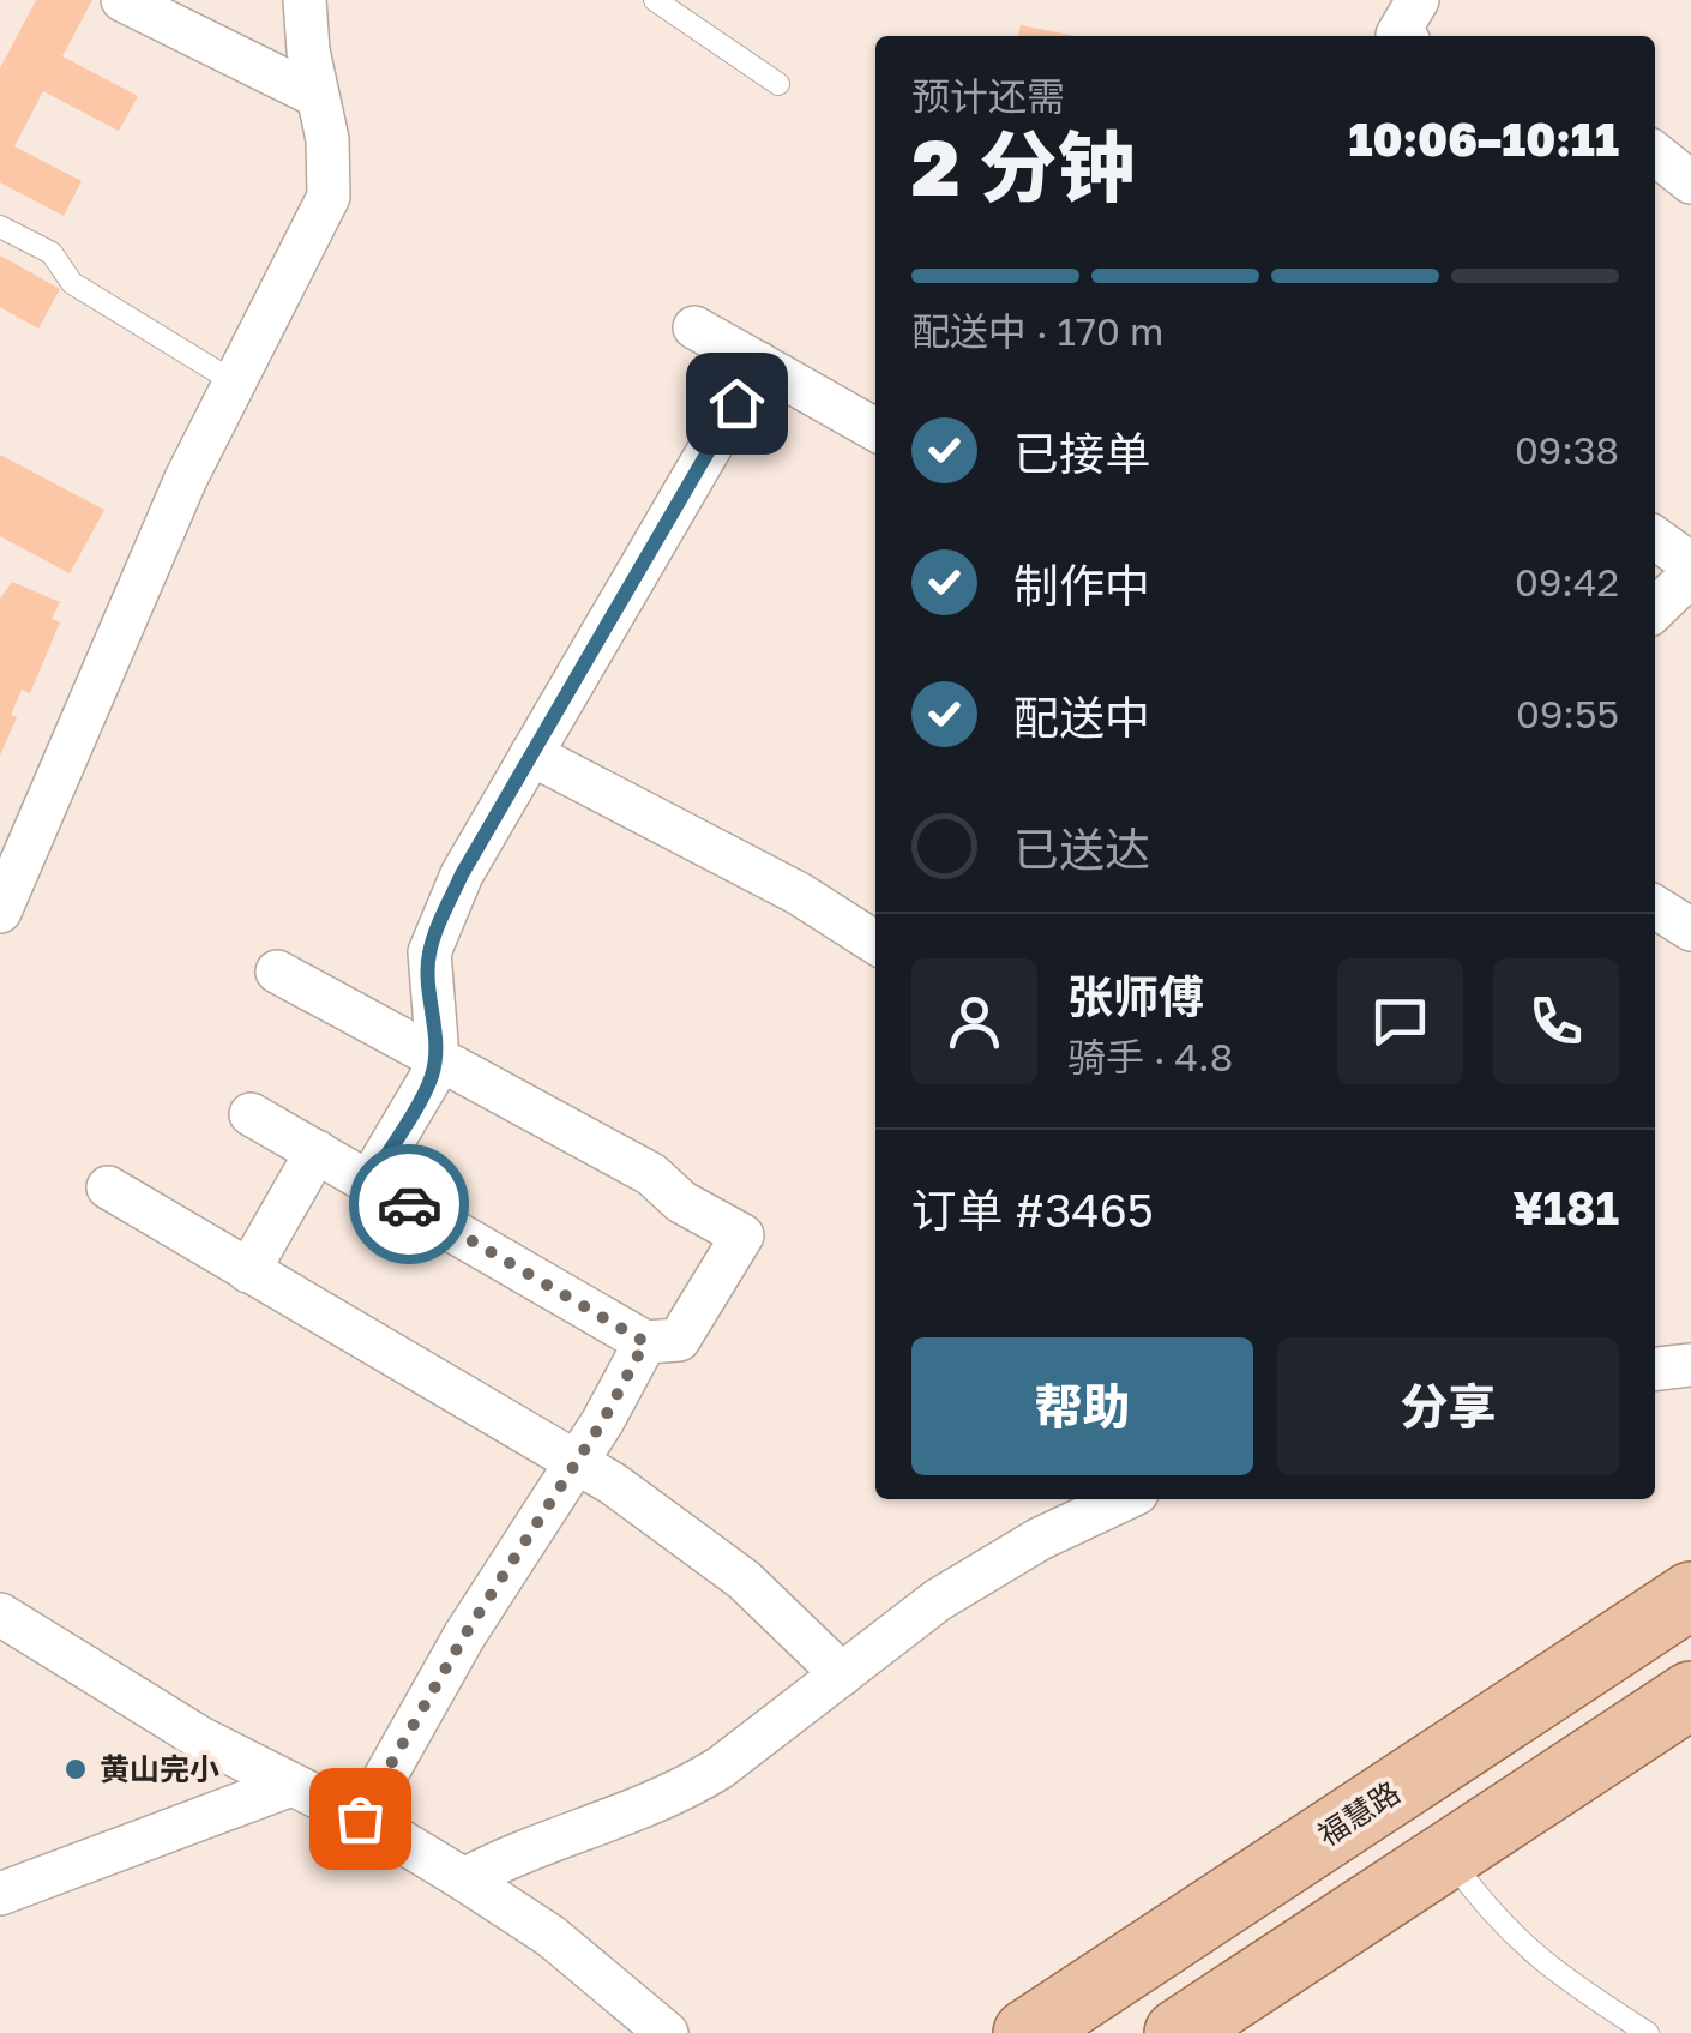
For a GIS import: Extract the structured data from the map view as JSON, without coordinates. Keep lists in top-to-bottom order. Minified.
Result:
{"streets":{"main road":["福慧路"]},"places":["黄山完小"],"page":{"heading":["2 分钟","预计还需","10:06–10:11"],"panel":["张师傅","骑手 · 4.8","订单 #3465","¥181"],"bar":"配送中 · 170 m","list":[["已接单","09:38"],["制作中","09:42"],["配送中","09:55"],"已送达"],"buttons":["帮助","分享"]}}
